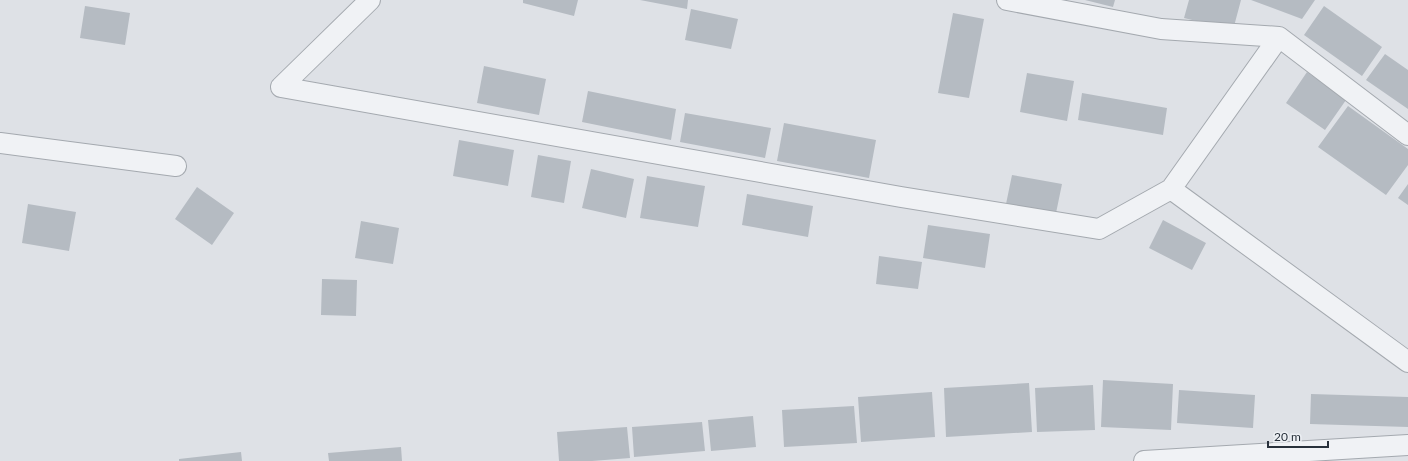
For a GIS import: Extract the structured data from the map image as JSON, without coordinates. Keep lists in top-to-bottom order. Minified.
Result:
{"scale_bar":"20 m"}
